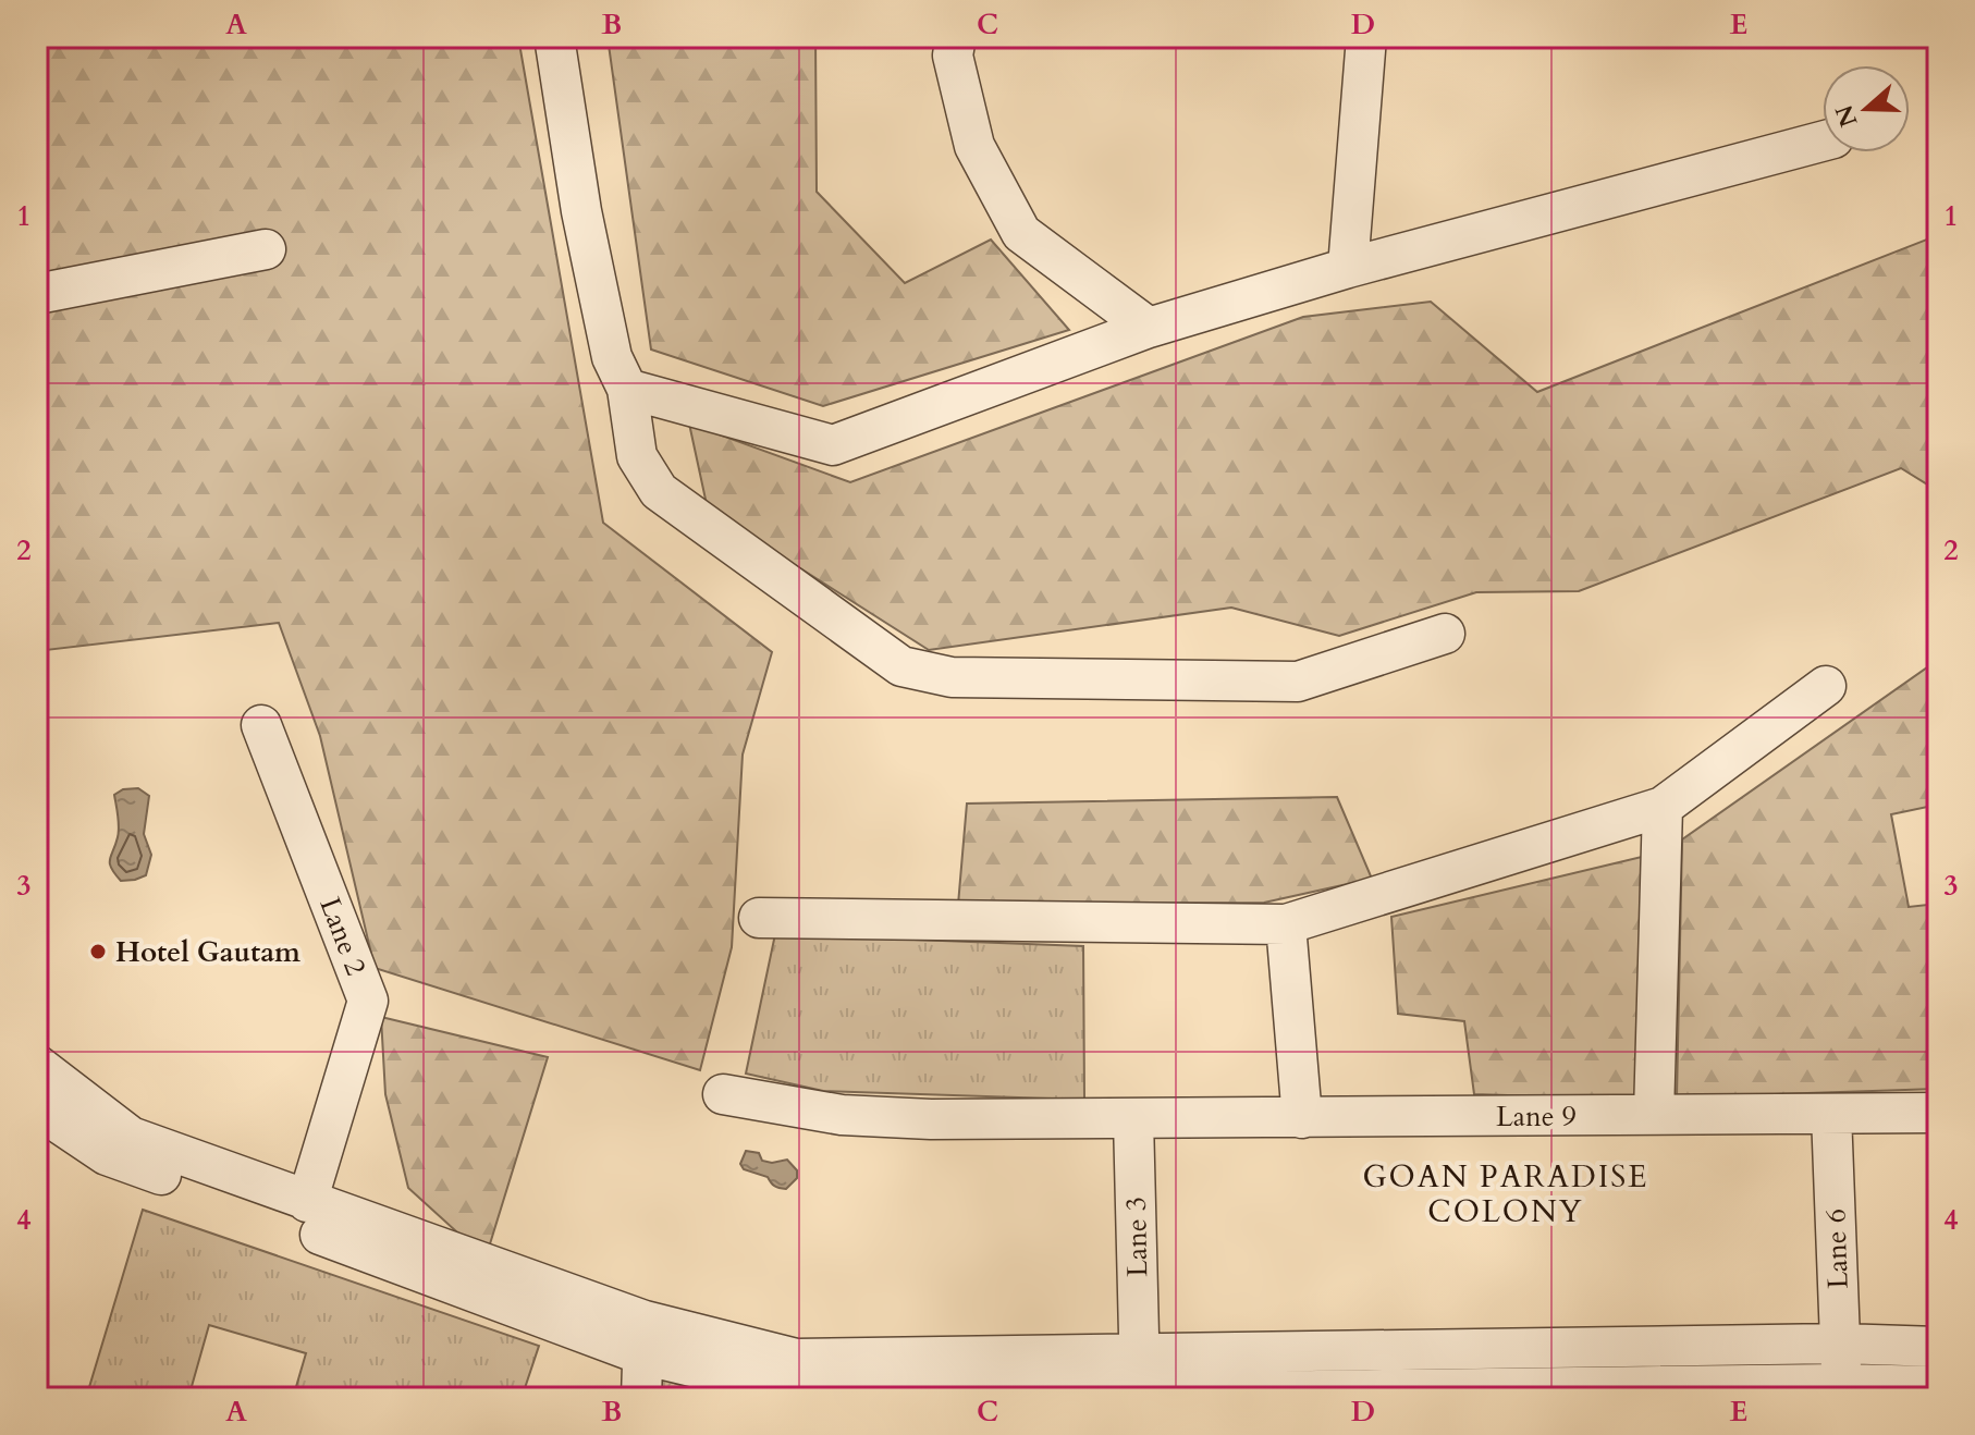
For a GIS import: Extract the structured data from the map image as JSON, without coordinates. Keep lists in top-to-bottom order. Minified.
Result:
{"streets":{"street":["Lane 2","Lane 9","Lane 3","Lane 6"]},"crossings":[["Lane 9","Lane 3"],["Lane 9","Lane 6"]],"districts":["GOAN PARADISE COLONY"],"places":["Hotel Gautam"],"north":"left","grid":{"columns":["A","B","C","D","E"],"rows":["1","2","3","4"]}}
